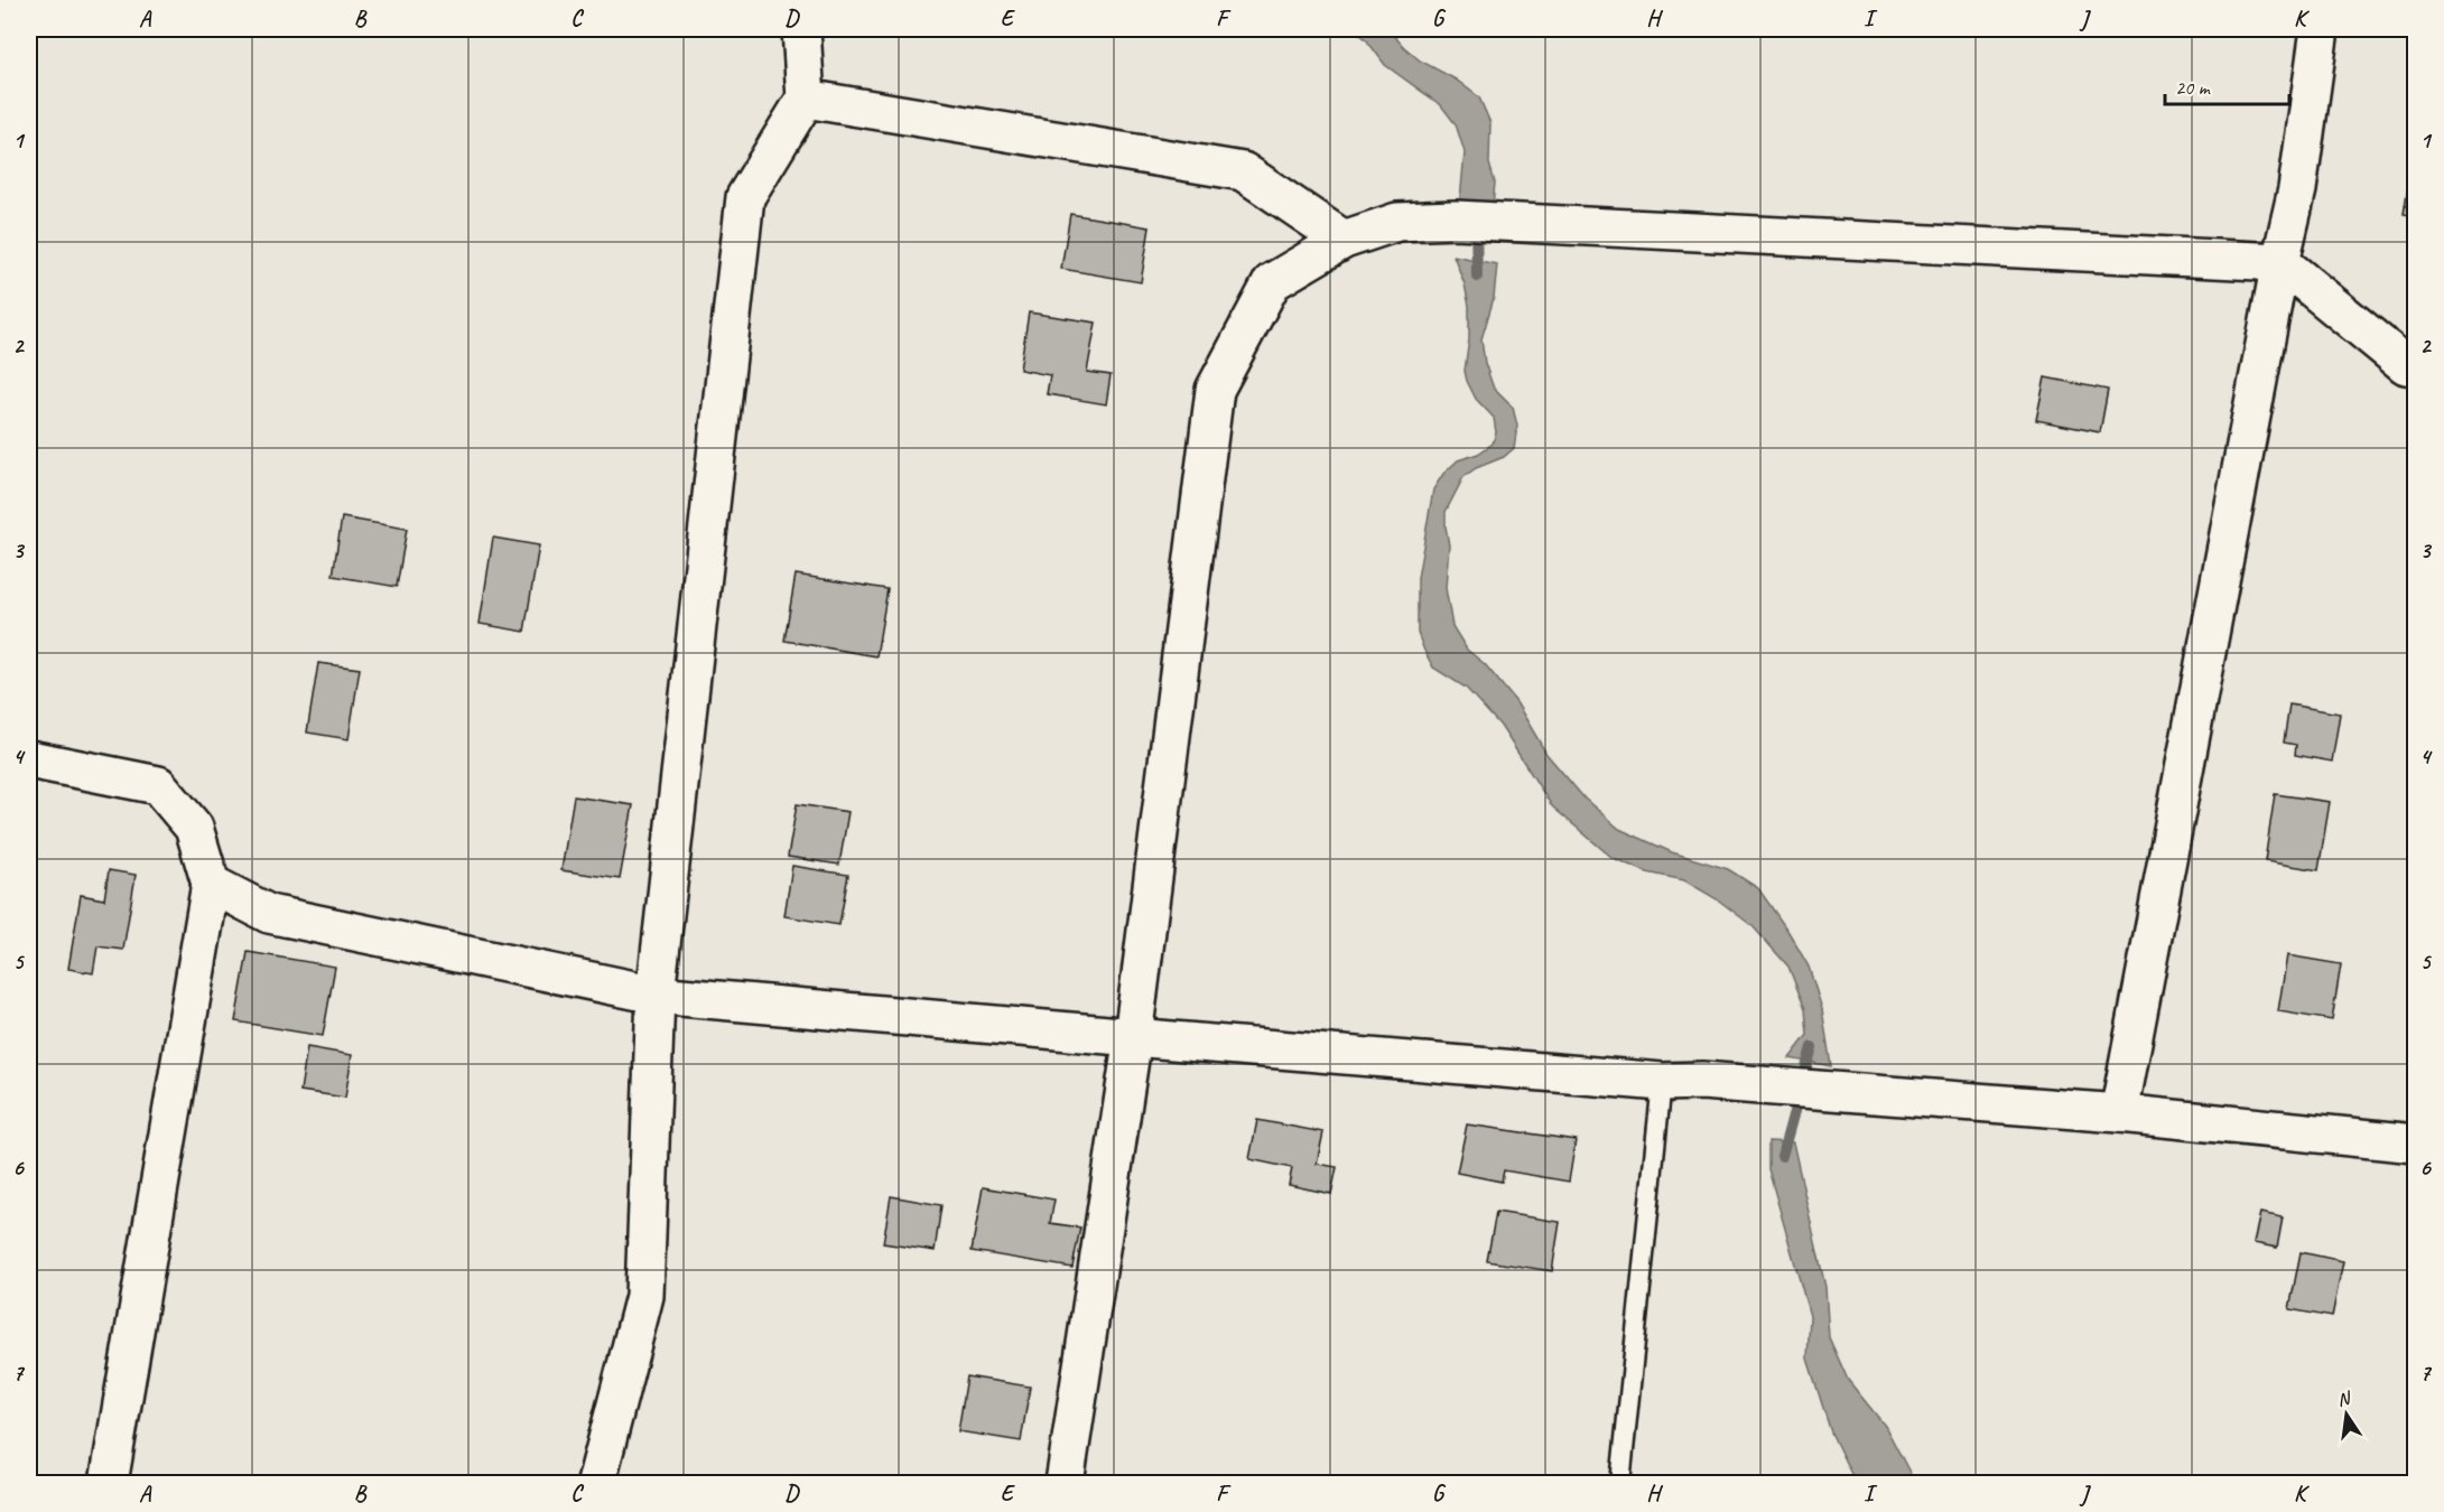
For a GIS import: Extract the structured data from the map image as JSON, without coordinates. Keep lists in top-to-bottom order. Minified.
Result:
{"scale_bar":"20 m","north":"top","grid":{"columns":["A","B","C","D","E","F","G","H","I","J","K"],"rows":["1","2","3","4","5","6","7"]}}
